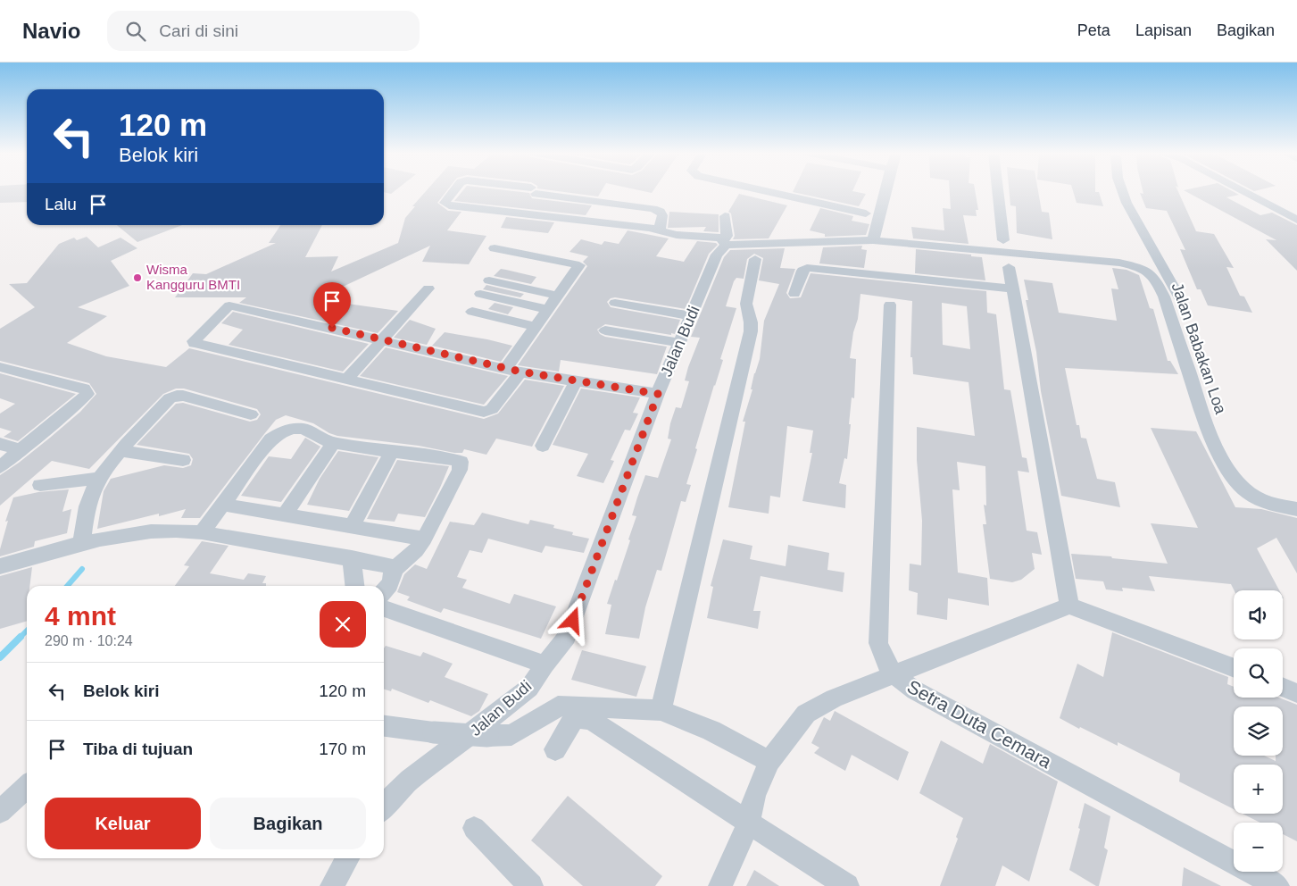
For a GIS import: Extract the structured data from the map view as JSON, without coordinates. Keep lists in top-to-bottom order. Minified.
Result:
{"streets":{"street":["Jalan Budi","Jalan Babakan Loa","Setra Duta Cemara"]},"places":["Wisma Kangguru BMTI"],"page":{"header":"Navio","search":"Cari di sini","nav":["Peta","Lapisan","Bagikan"],"turn":["120 m","Belok kiri"],"then":"Lalu","heading":["4 mnt","290 m · 10:24"],"map_buttons":["+","−"],"list":[{"name":"Belok kiri","value":"120 m"},{"name":"Tiba di tujuan","value":"170 m"}],"buttons":["Keluar","Bagikan"]}}
